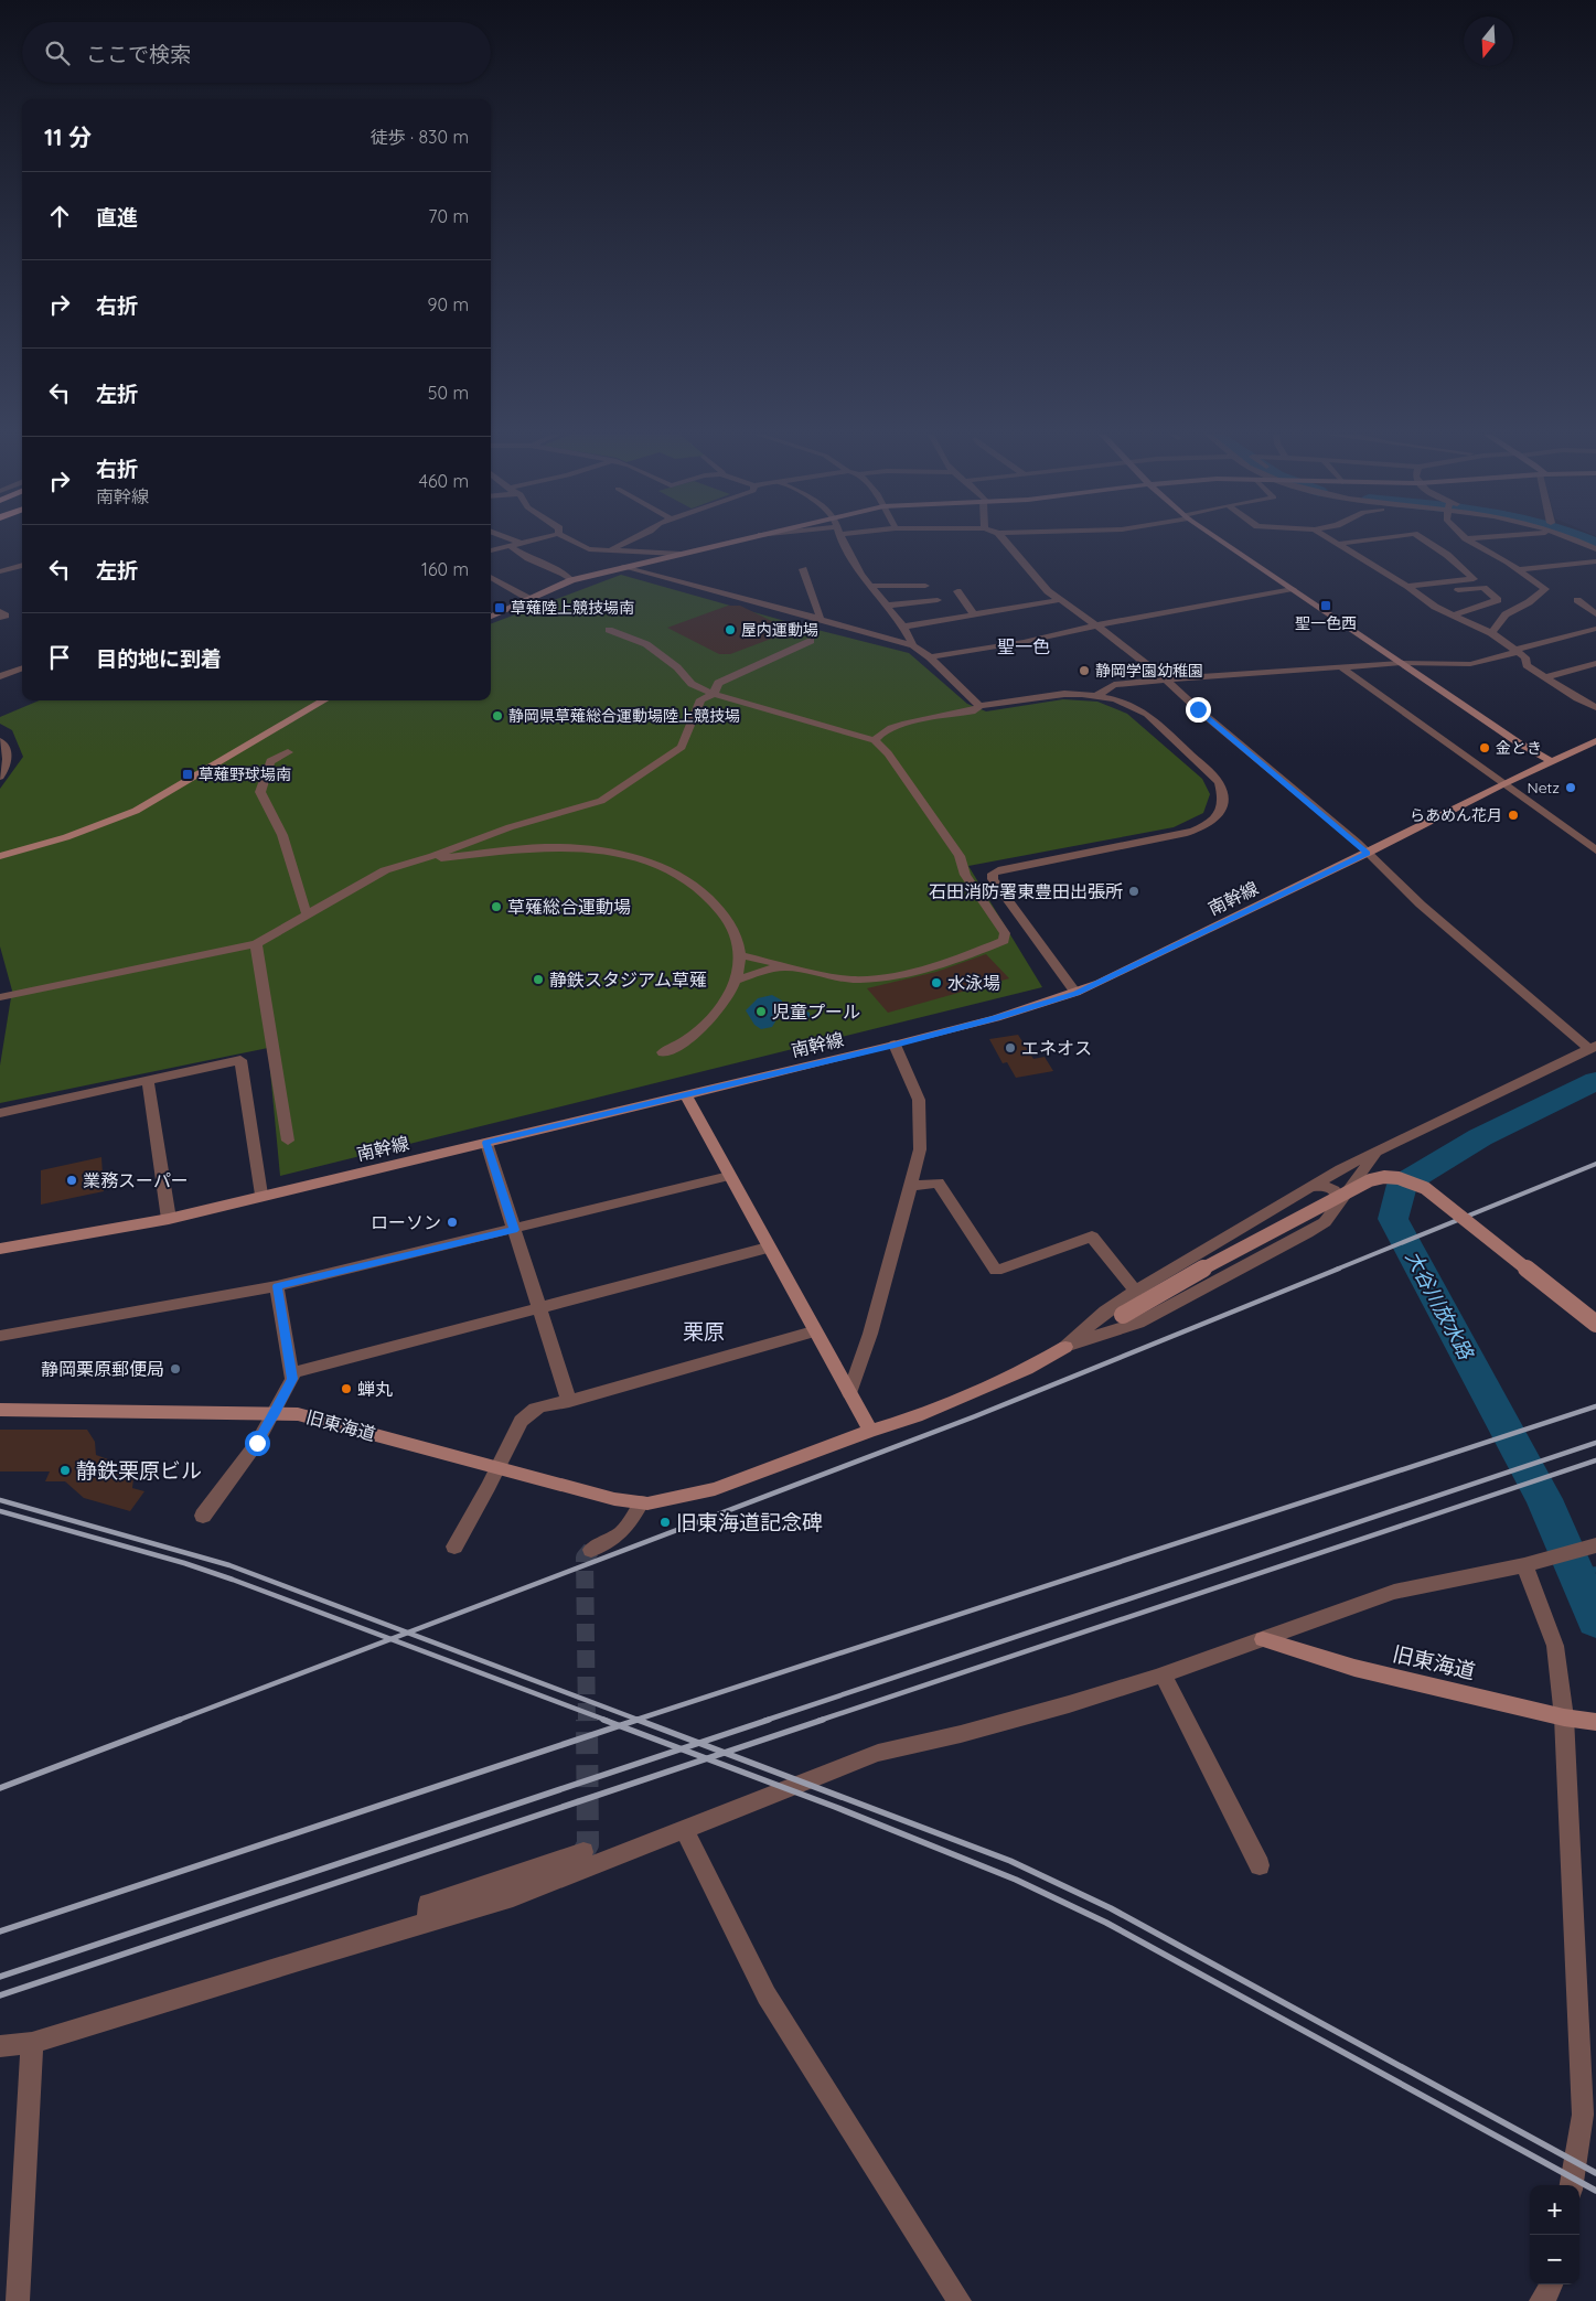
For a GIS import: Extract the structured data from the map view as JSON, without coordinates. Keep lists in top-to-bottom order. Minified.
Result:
{"streets":{"street":["南幹線","旧東海道"]},"districts":["聖一色","栗原"],"water":["大谷川放水路"],"places":{"transit":["聖一色西","草薙陸上競技場南","草薙野球場南"],"other":["屋内運動場","静岡学園幼稚園","静岡県草薙総合運動場陸上競技場","金とき","Netz","らあめん花月","石田消防署東豊田出張所","草薙総合運動場","静鉄スタジアム草薙","水泳場","児童プール","エネオス","業務スーパー","ローソン","静岡栗原郵便局","蝉丸","静鉄栗原ビル","旧東海道記念碑"]},"north":"bottom","page":{"search":"ここで検索","heading":["11 分","徒歩 · 830 m"],"list":[["直進","70 m"],["右折","90 m"],["左折","50 m"],["右折","南幹線","460 m"],["左折","160 m"],"目的地に到着"],"map_buttons":["+","−"]}}
